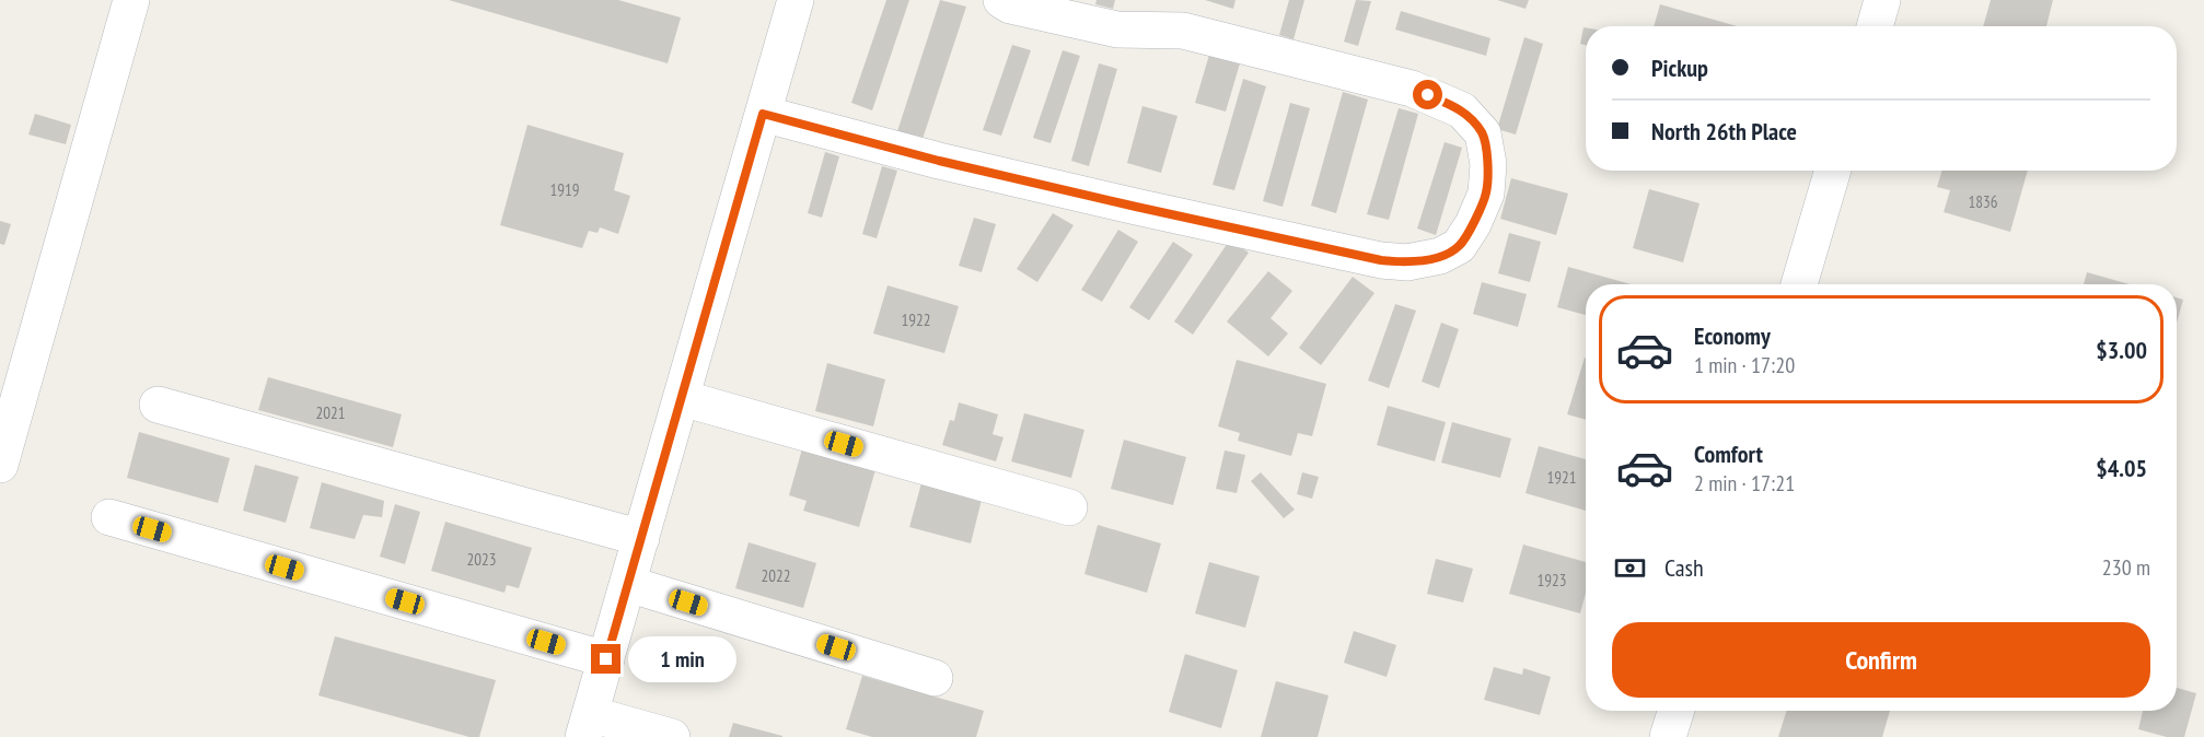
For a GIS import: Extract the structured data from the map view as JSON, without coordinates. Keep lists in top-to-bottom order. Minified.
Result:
{"house_numbers":["1919","1836","1922","2021","1921","2023","2022","1923"],"page":{"banner":["Pickup","North 26th Place"],"list":[{"name":"Economy","note":"1 min · 17:20","value":"$3.00"},{"name":"Comfort","note":"2 min · 17:21","value":"$4.05"}],"pay":["Cash","230 m"],"buttons":"Confirm","bubble":"1 min"}}
